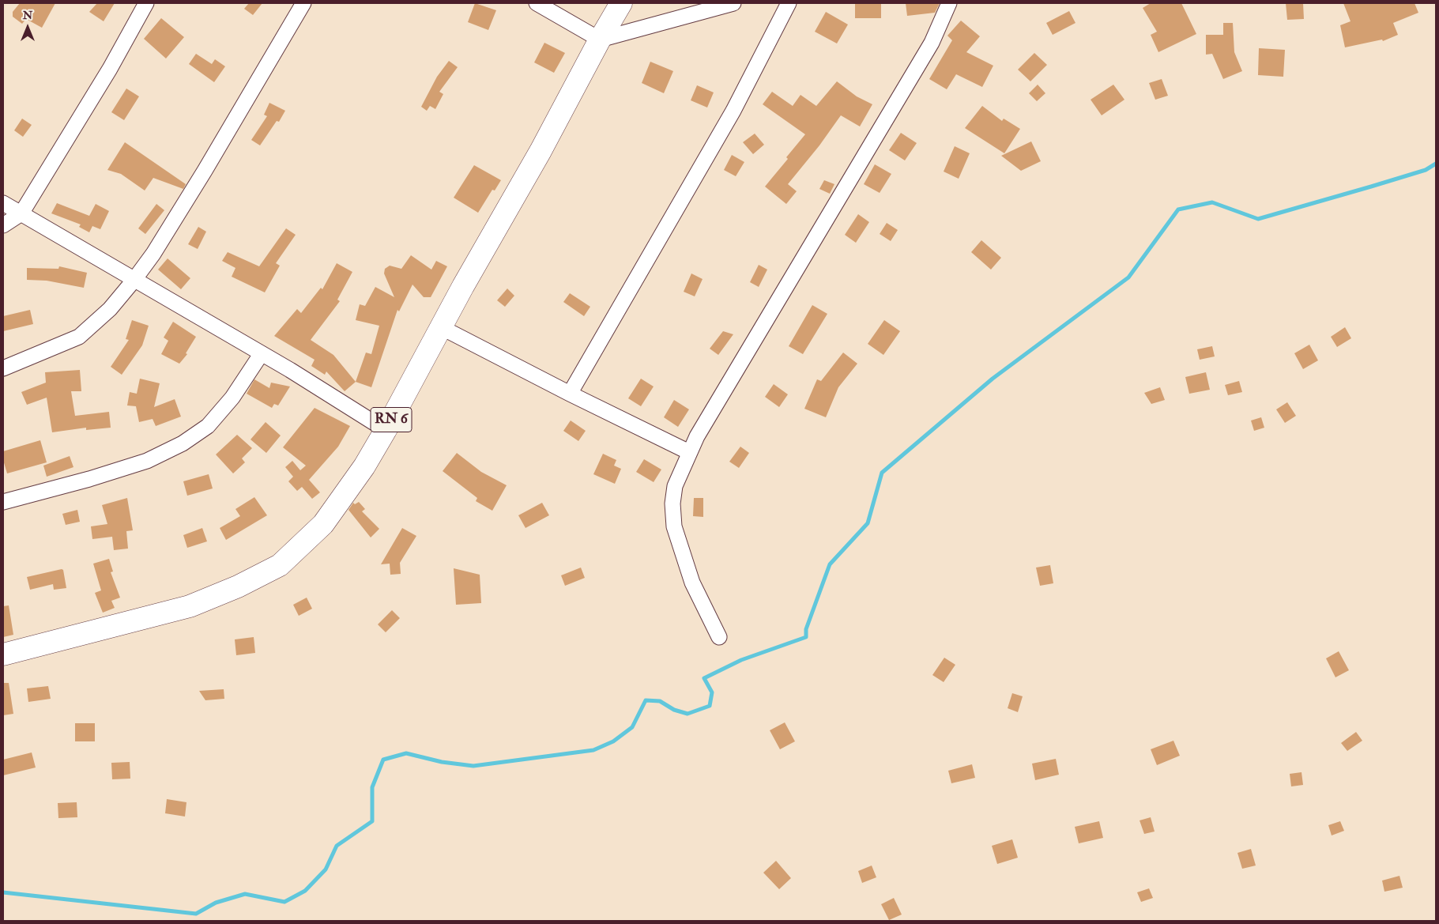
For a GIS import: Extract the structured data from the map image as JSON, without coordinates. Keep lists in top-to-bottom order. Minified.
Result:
{"streets":{"main road":["RN 6"]},"north":"top"}
